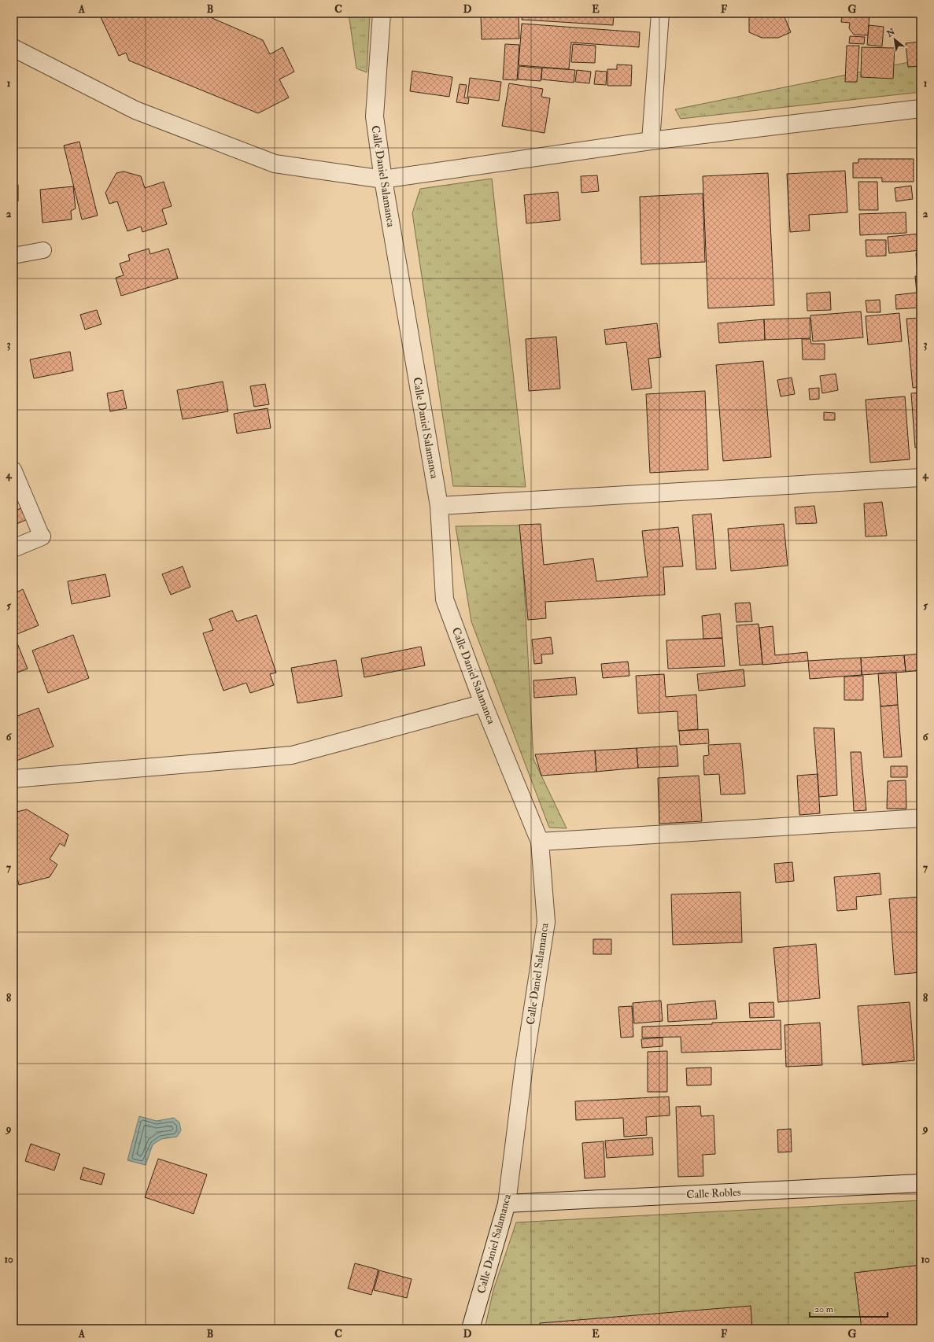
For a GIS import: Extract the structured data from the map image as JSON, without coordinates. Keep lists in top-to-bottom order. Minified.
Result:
{"streets":{"street":["Calle Daniel Salamanca","Calle Robles"]},"crossings":[["Calle Daniel Salamanca","Calle Robles"]],"scale_bar":"20 m","north":"top left","grid":{"columns":["A","B","C","D","E","F","G"],"rows":["1","2","3","4","5","6","7","8","9","10"]}}
